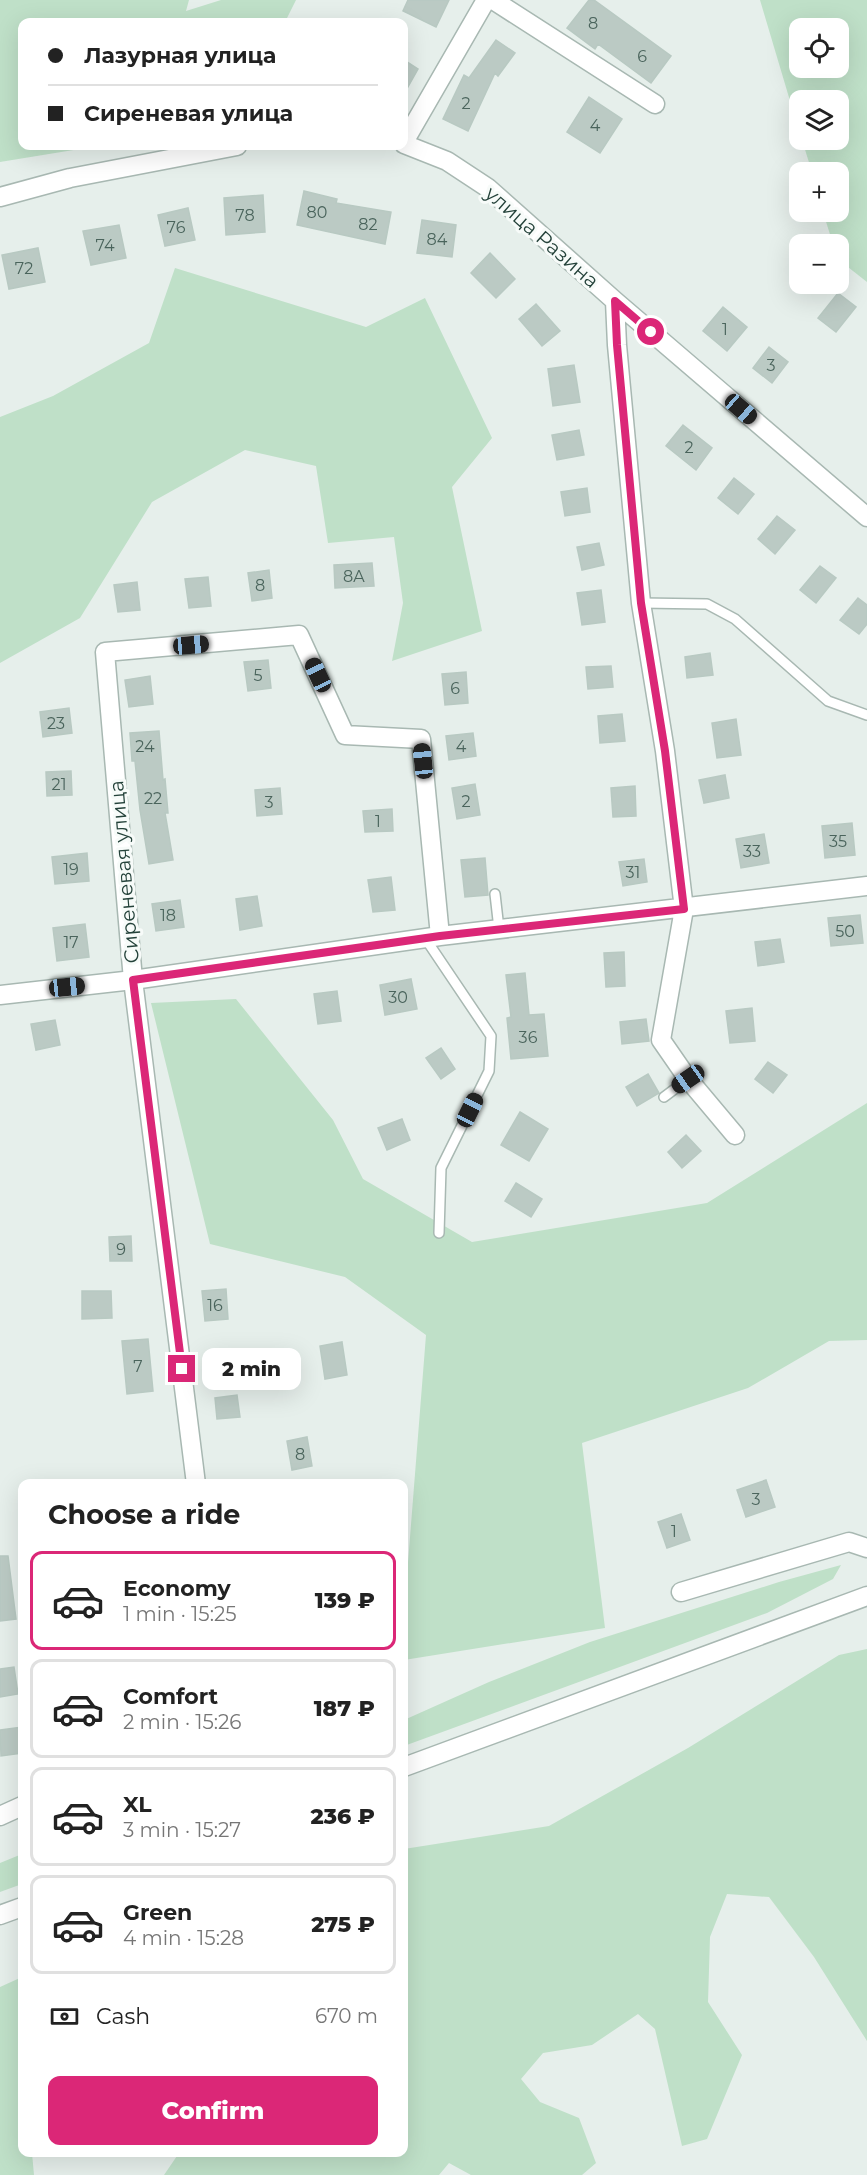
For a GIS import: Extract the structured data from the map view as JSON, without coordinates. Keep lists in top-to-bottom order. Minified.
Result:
{"streets":{"street":["улица Разина","Сиреневая улица"]},"house_numbers":["8","6","2","4","80","78","82","76","84","74","72","1","3","2","8А","8","5","6","23","24","4","21","22","2","3","1","35","33","19","31","18","50","17","30","36","9","16","7","8","3","1"],"page":{"map_buttons":["+","−"],"banner":["Лазурная улица","Сиреневая улица"],"bubble":"2 min","heading":"Choose a ride","list":[{"name":"Economy","note":"1 min · 15:25","value":"139 ₽"},{"name":"Comfort","note":"2 min · 15:26","value":"187 ₽"},{"name":"XL","note":"3 min · 15:27","value":"236 ₽"},{"name":"Green","note":"4 min · 15:28","value":"275 ₽"}],"pay":["Cash","670 m"],"buttons":"Confirm"}}
